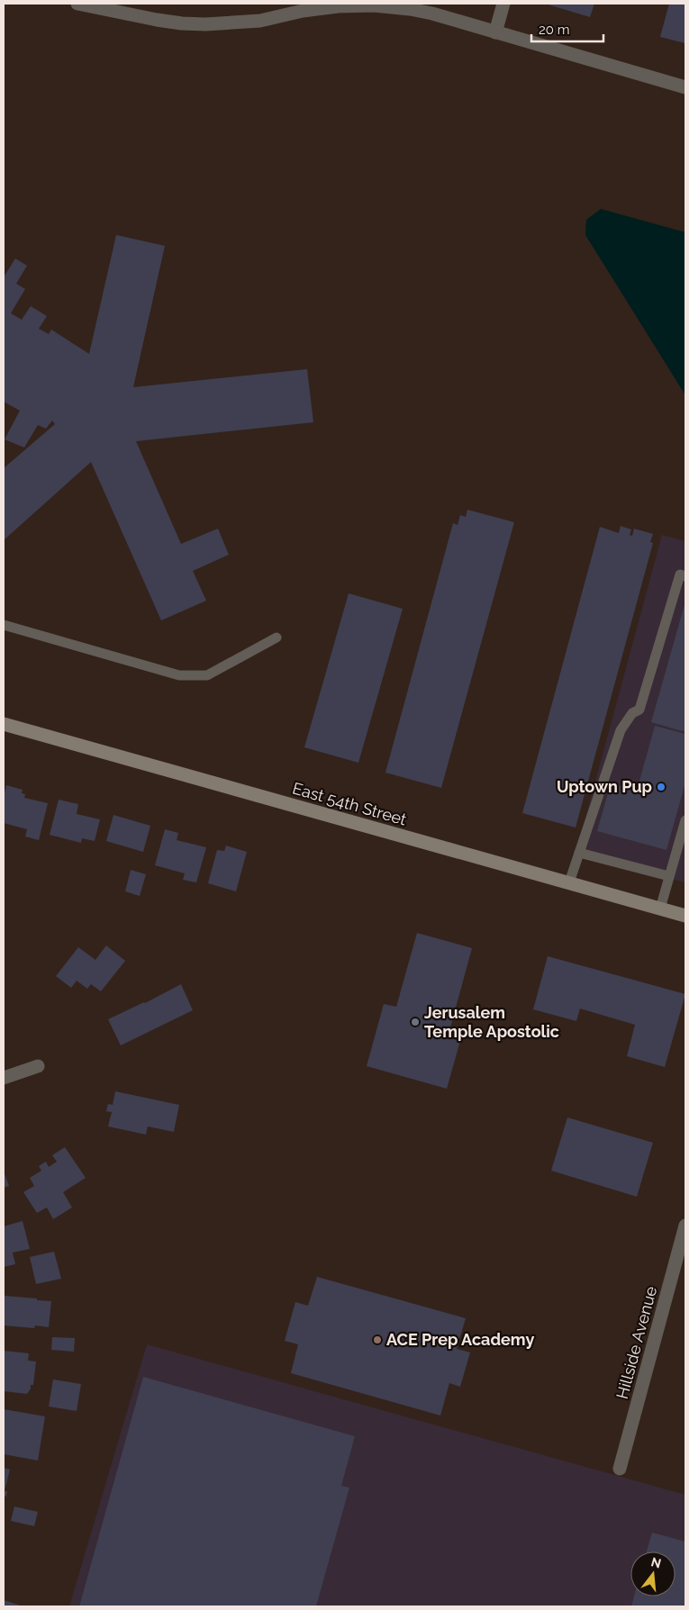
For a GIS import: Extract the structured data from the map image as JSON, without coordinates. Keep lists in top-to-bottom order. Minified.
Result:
{"streets":{"street":["East 54th Street","Hillside Avenue"]},"places":["Uptown Pup","Jerusalem Temple Apostolic","ACE Prep Academy"],"scale_bar":"20 m","north":"top"}
